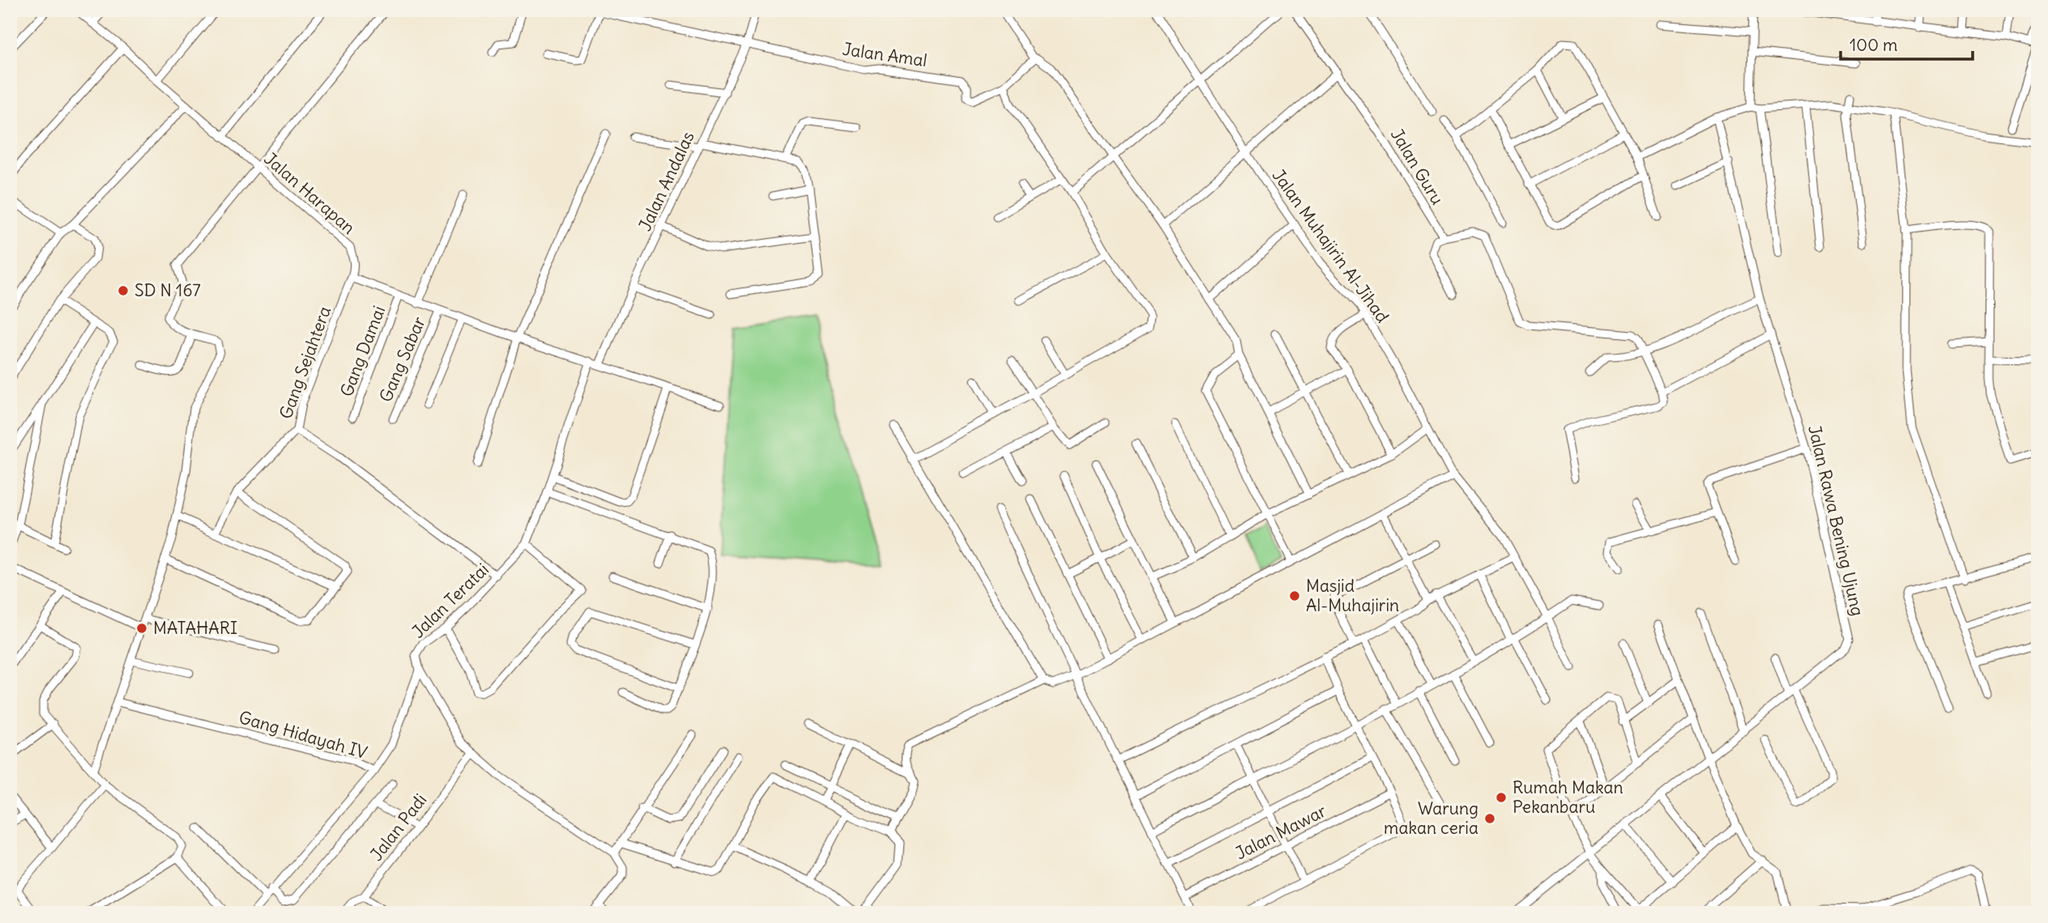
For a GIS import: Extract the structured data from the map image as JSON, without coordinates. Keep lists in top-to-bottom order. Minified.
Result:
{"streets":{"street":["Jalan Amal","Jalan Guru","Jalan Andalas","Jalan Harapan","Jalan Muhajirin Al-Jihad","Gang Damai","Gang Sabar","Gang Sejahtera","Jalan Rawa Bening Ujung","Jalan Teratai","Gang Hidayah IV","Jalan Padi","Jalan Mawar"]},"crossings":[["Jalan Amal","Jalan Andalas"],["Jalan Harapan","Gang Sejahtera"],["Jalan Teratai","Gang Hidayah IV"]],"places":["SD N 167","Masjid Al-Muhajirin","MATAHARI","Rumah Makan Pekanbaru","Warung makan ceria"],"scale_bar":"100 m"}
